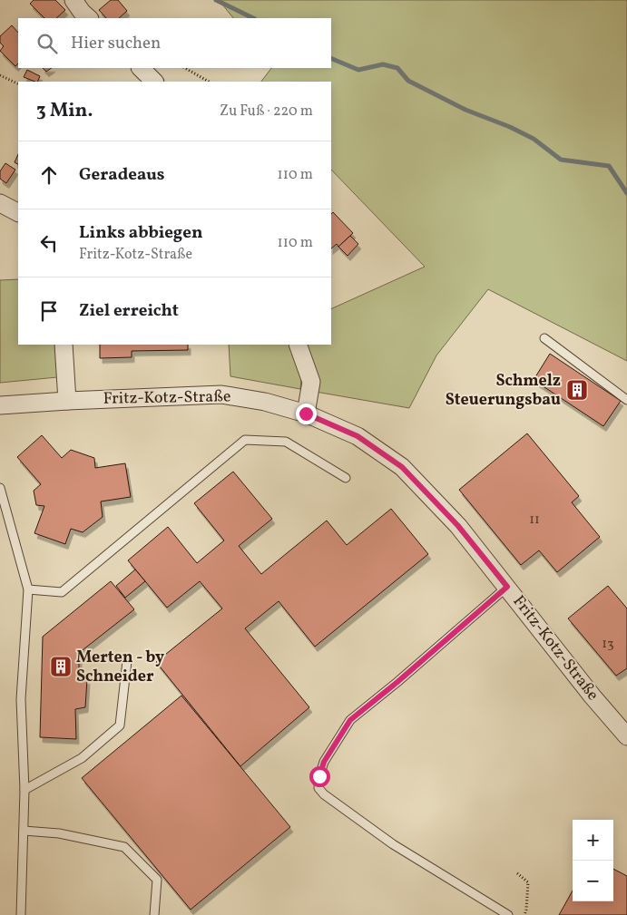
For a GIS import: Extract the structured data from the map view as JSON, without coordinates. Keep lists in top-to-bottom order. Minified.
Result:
{"streets":{"street":["Fritz-Kotz-Straße"]},"places":{"building":["Schmelz Steuerungsbau","Merten - by Schneider"]},"house_numbers":["11","13"],"page":{"search":"Hier suchen","heading":["3 Min.","Zu Fuß · 220 m"],"list":[["Geradeaus","110 m"],["Links abbiegen","Fritz-Kotz-Straße","110 m"],"Ziel erreicht"],"map_buttons":["+","−"]}}
